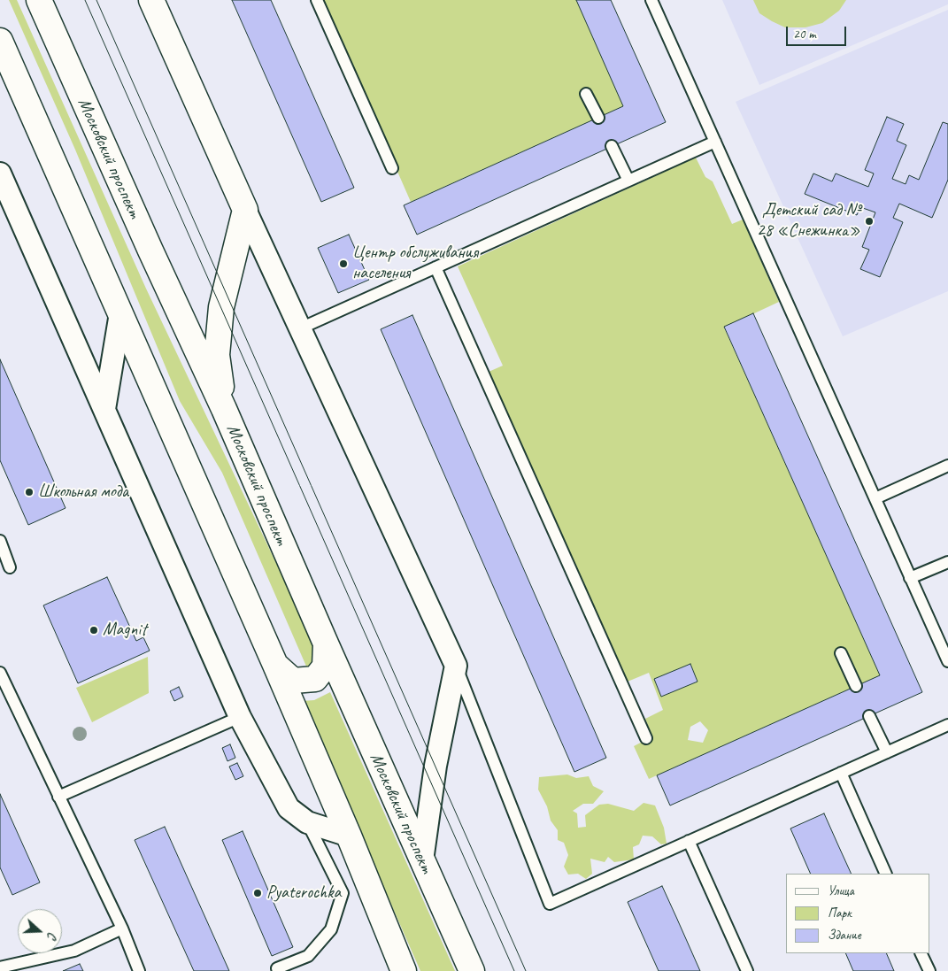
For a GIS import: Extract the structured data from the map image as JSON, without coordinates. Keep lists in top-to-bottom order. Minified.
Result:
{"streets":{"main road":["Московский проспект"]},"places":["Детский сад № 28 «Снежинка»","Центр обслуживания населения","Школьная мода","Magnit","Pyaterochka"],"legend":["Улица","Парк","Здание"],"scale_bar":"20 m","north":"right"}
